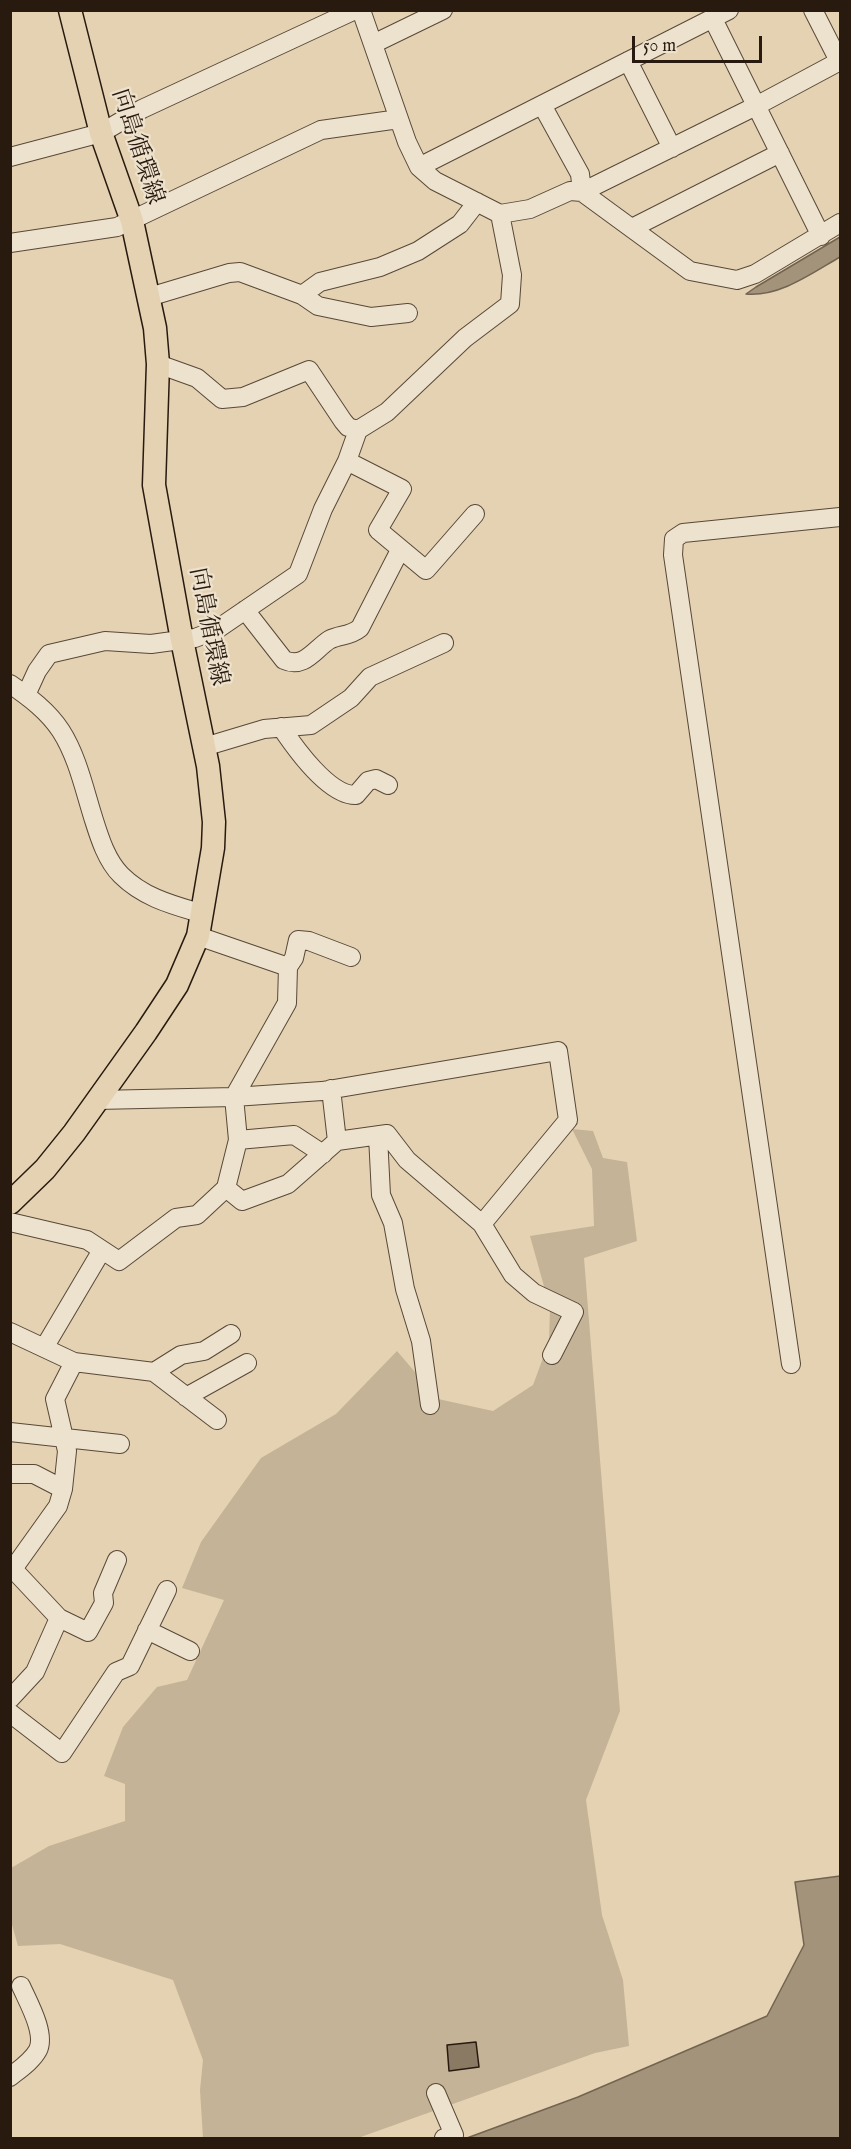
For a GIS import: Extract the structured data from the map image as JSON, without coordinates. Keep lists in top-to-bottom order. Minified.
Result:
{"streets":{"main road":["向島循環線"]},"scale_bar":"50 m"}
